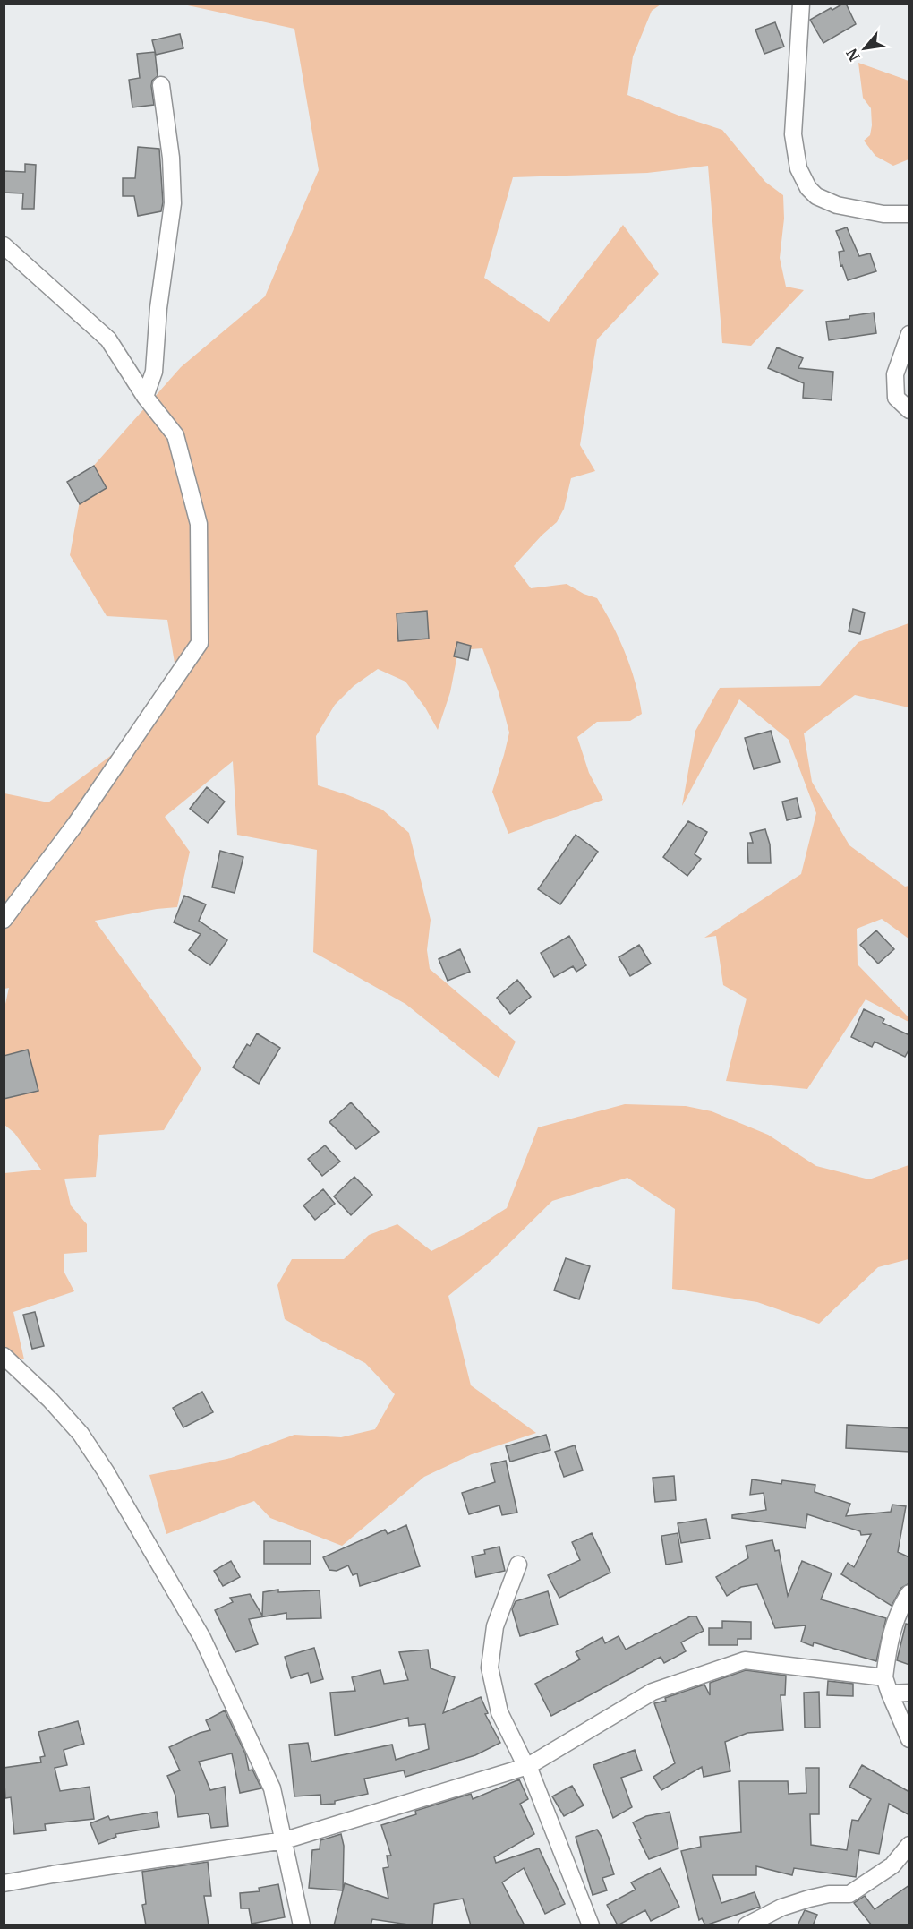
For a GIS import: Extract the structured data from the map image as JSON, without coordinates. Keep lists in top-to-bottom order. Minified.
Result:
{"north":"bottom left"}
